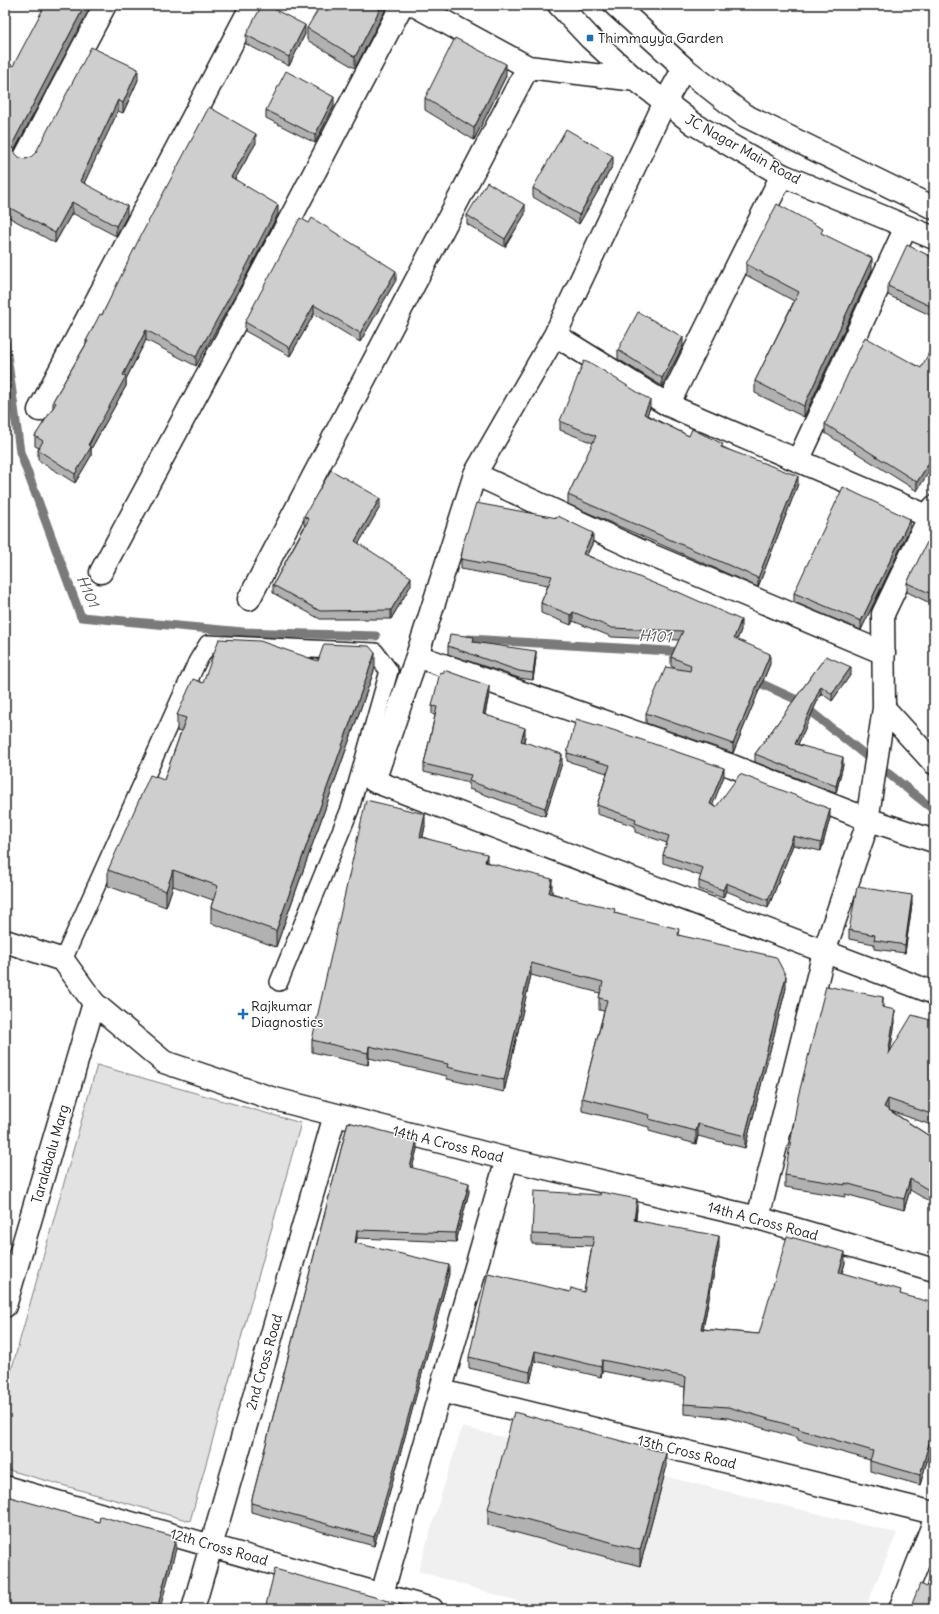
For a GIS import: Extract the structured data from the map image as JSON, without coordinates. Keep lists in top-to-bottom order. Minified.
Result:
{"streets":{"street":["JC Nagar Main Road","14th A Cross Road","Taralabalu Marg","2nd Cross Road","13th Cross Road","12th Cross Road"]},"crossings":[["14th A Cross Road","Taralabalu Marg"],["14th A Cross Road","2nd Cross Road"],["2nd Cross Road","12th Cross Road"]],"water":["H101"],"places":{"transit":["Thimmayya Garden"],"health":["Rajkumar Diagnostics"]}}
